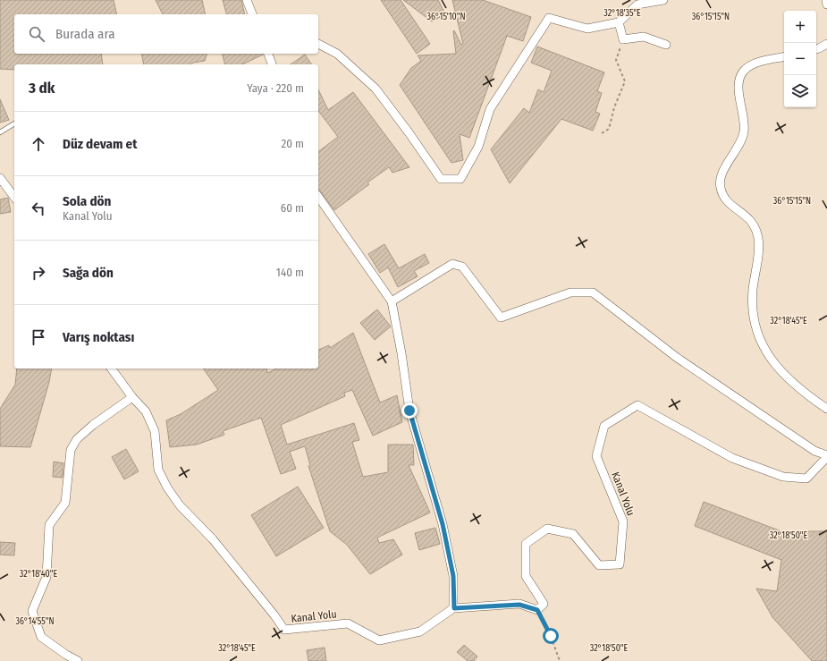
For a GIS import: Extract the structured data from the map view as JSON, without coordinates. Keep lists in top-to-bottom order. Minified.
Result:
{"streets":{"street":["Kanal Yolu"]},"page":{"map_buttons":["+","−"],"search":"Burada ara","heading":["3 dk","Yaya · 220 m"],"list":[["Düz devam et","20 m"],["Sola dön","Kanal Yolu","60 m"],["Sağa dön","140 m"],"Varış noktası"]},"coordinates":["32°18'35\"E","36°15'15\"N","36°15'10\"N","32°18'45\"E","32°18'50\"E","32°18'40\"E","36°14'55\"N"]}
